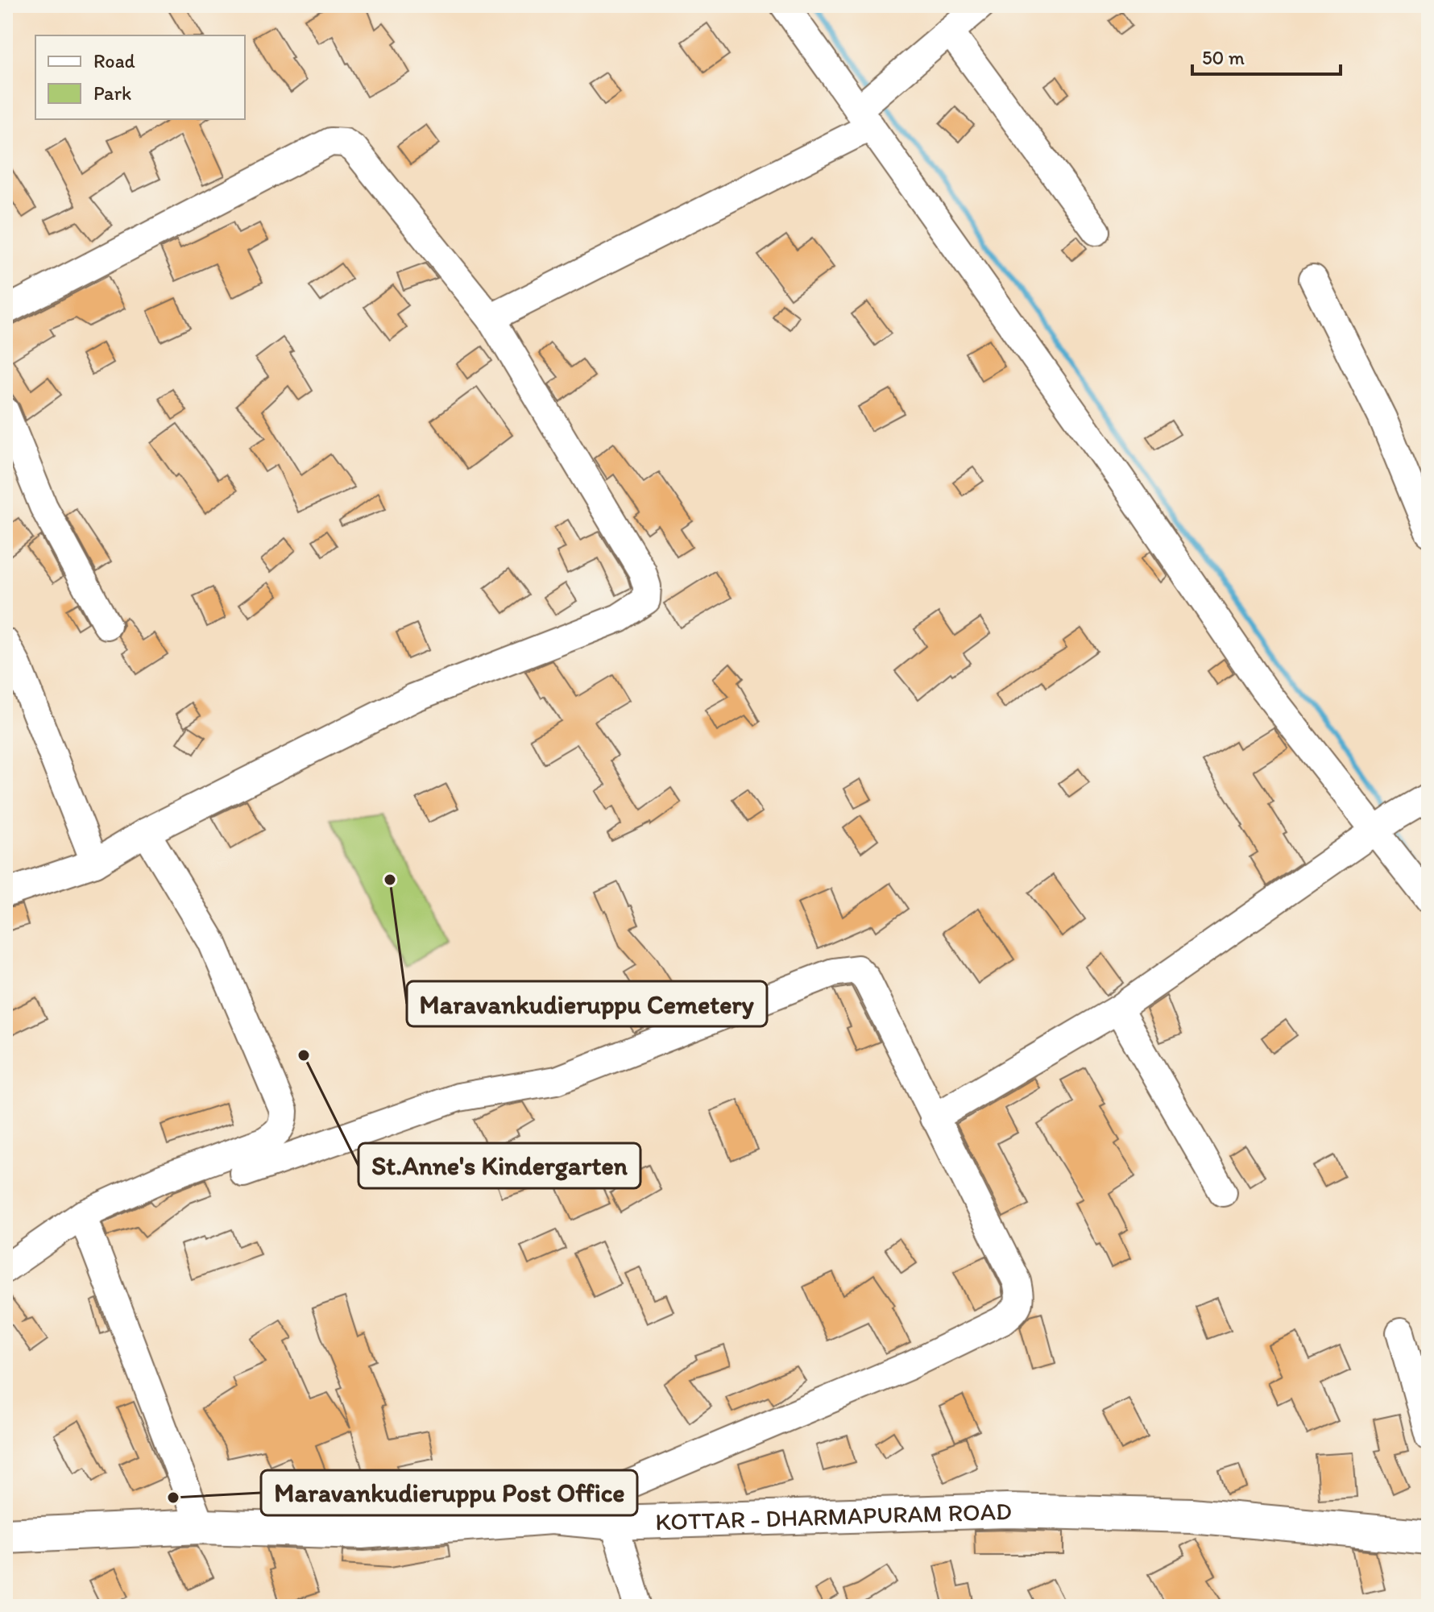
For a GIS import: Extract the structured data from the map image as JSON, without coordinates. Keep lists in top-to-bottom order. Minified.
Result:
{"streets":{"main road":["KOTTAR - DHARMAPURAM ROAD"]},"places":["Maravankudieruppu Cemetery","St.Anne's Kindergarten","Maravankudieruppu Post Office"],"legend":["Road","Park"],"scale_bar":"50 m"}
